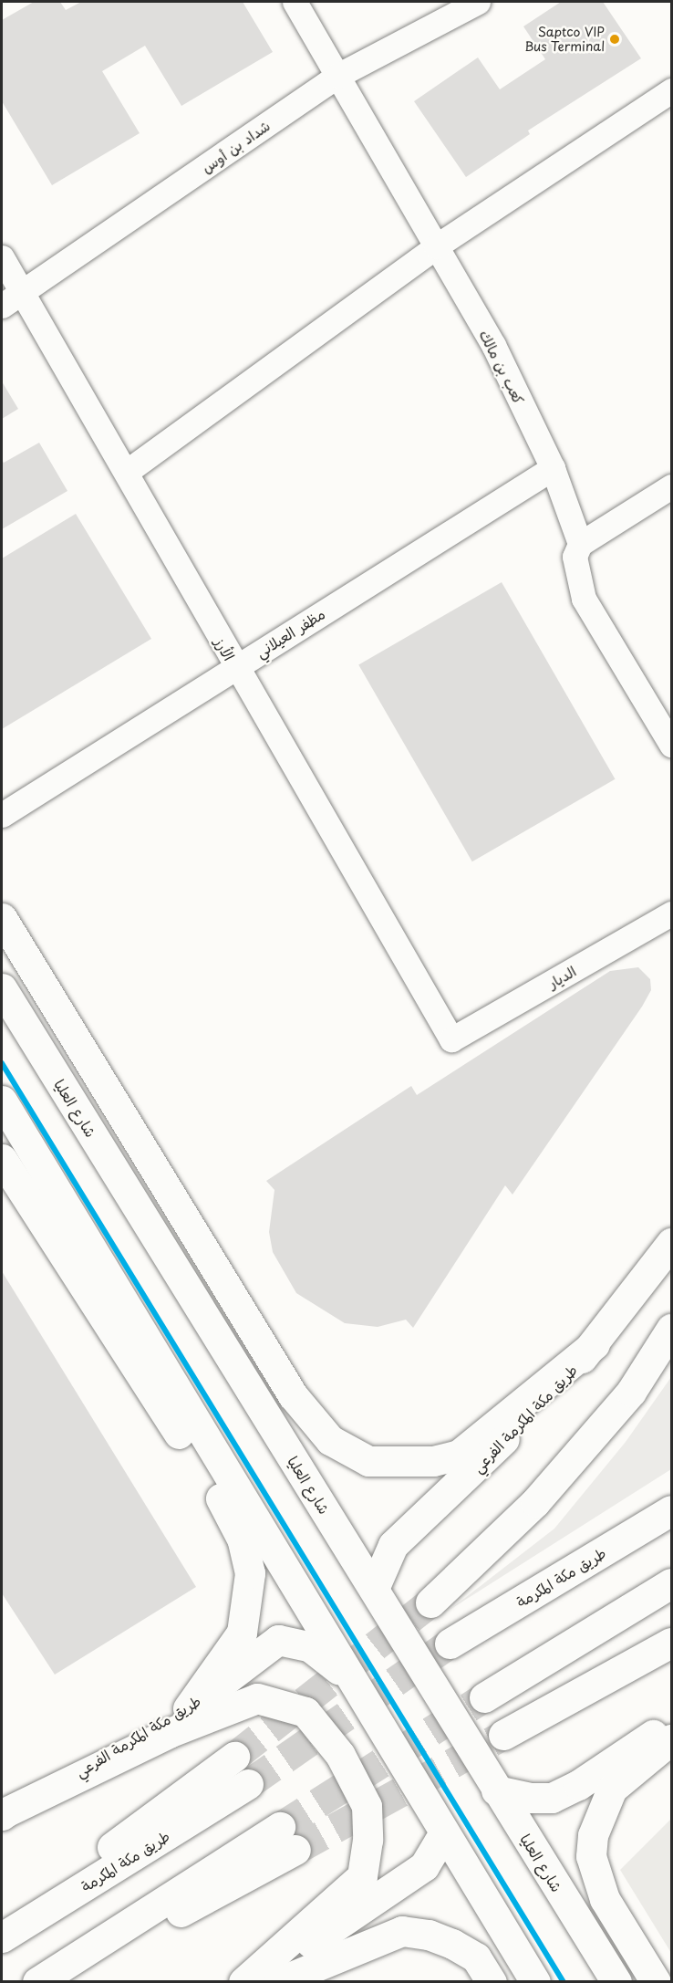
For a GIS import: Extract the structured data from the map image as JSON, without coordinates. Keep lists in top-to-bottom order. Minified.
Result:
{"streets":{"main road":["شارع العليا","طريق مكة المكرمة الفرعي","طريق مكة المكرمة"],"street":["شداد بن أوس","كعب بن مالك","مظفر العيلاني","الأرز","الديار"]},"crossings":[["شداد بن أوس","كعب بن مالك"],["شداد بن أوس","الأرز"],["كعب بن مالك","مظفر العيلاني"],["مظفر العيلاني","الأرز"],["الأرز","الديار"],["شارع العليا","طريق مكة المكرمة الفرعي"]],"places":["Saptco VIP Bus Terminal"]}
